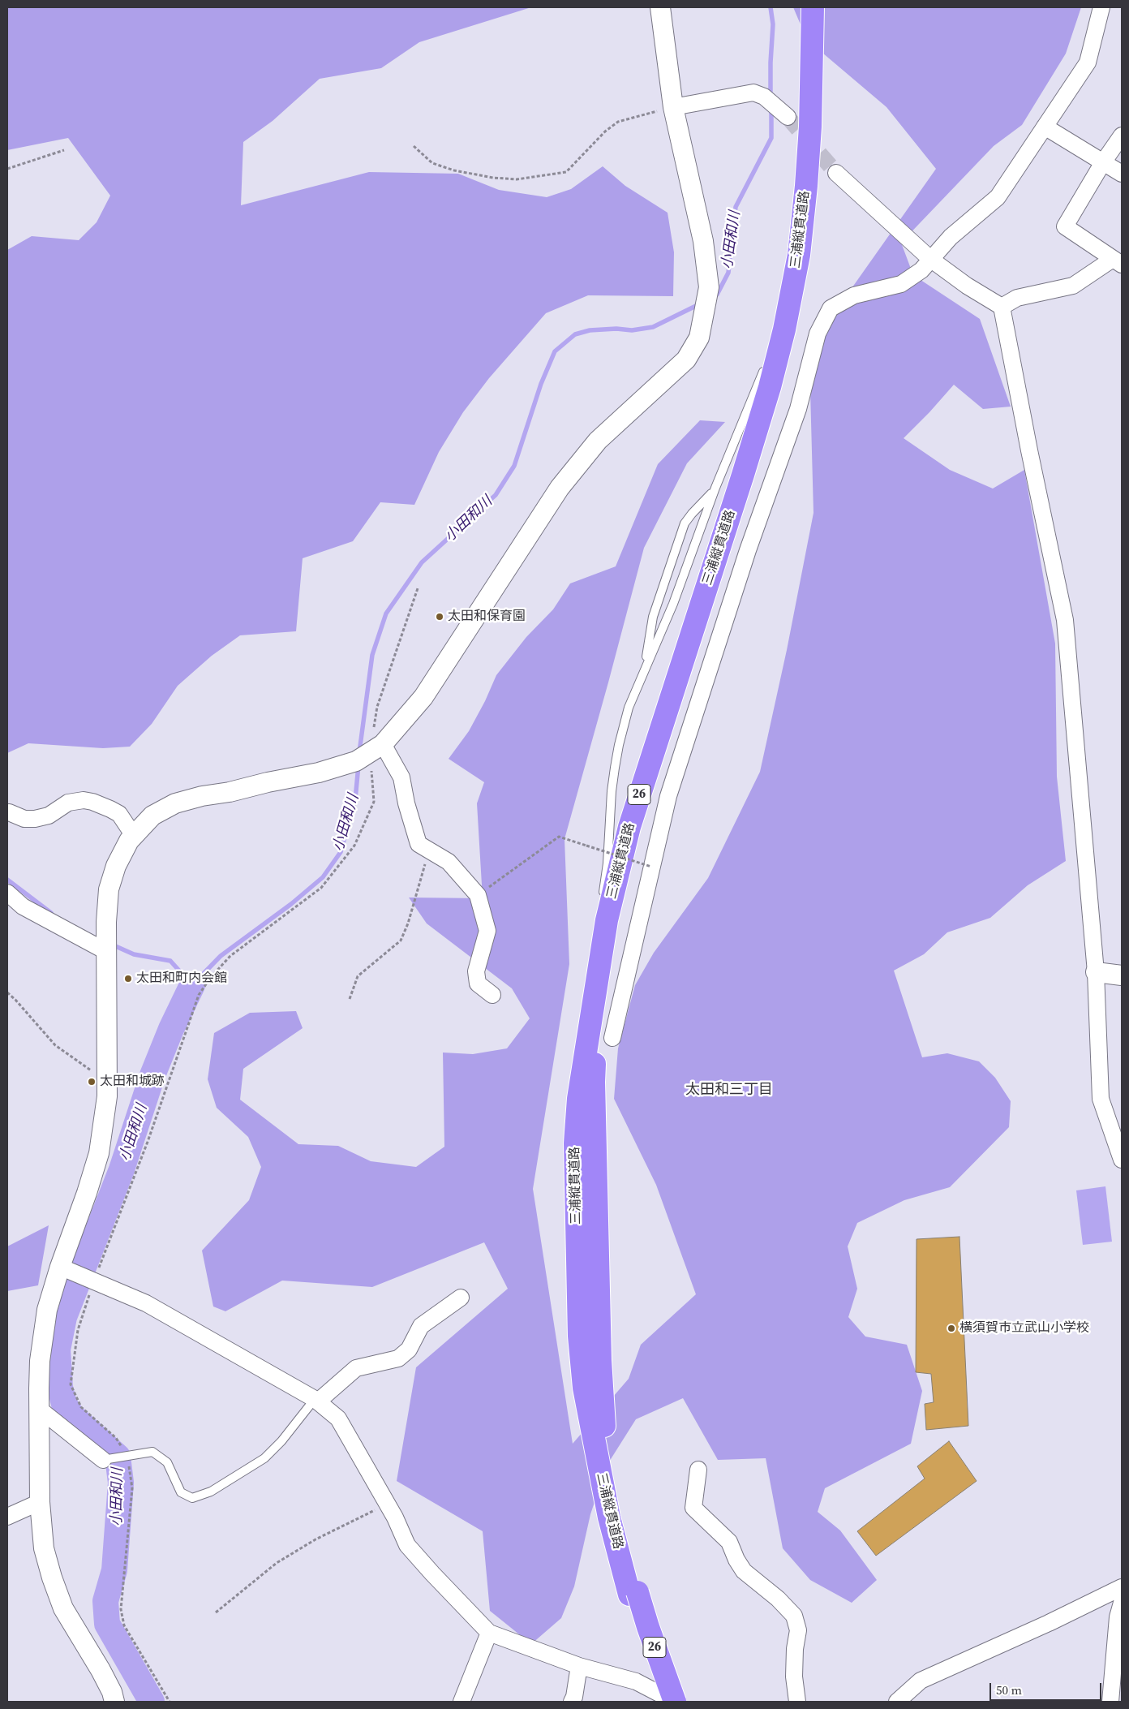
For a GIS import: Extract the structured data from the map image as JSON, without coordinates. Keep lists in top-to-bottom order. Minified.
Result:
{"streets":{"highway":["三浦縦貫道路","26"]},"districts":["太田和三丁目"],"water":["小田和川"],"places":["太田和保育園","太田和町内会館","太田和城跡","横須賀市立武山小学校"],"scale_bar":"50 m"}
